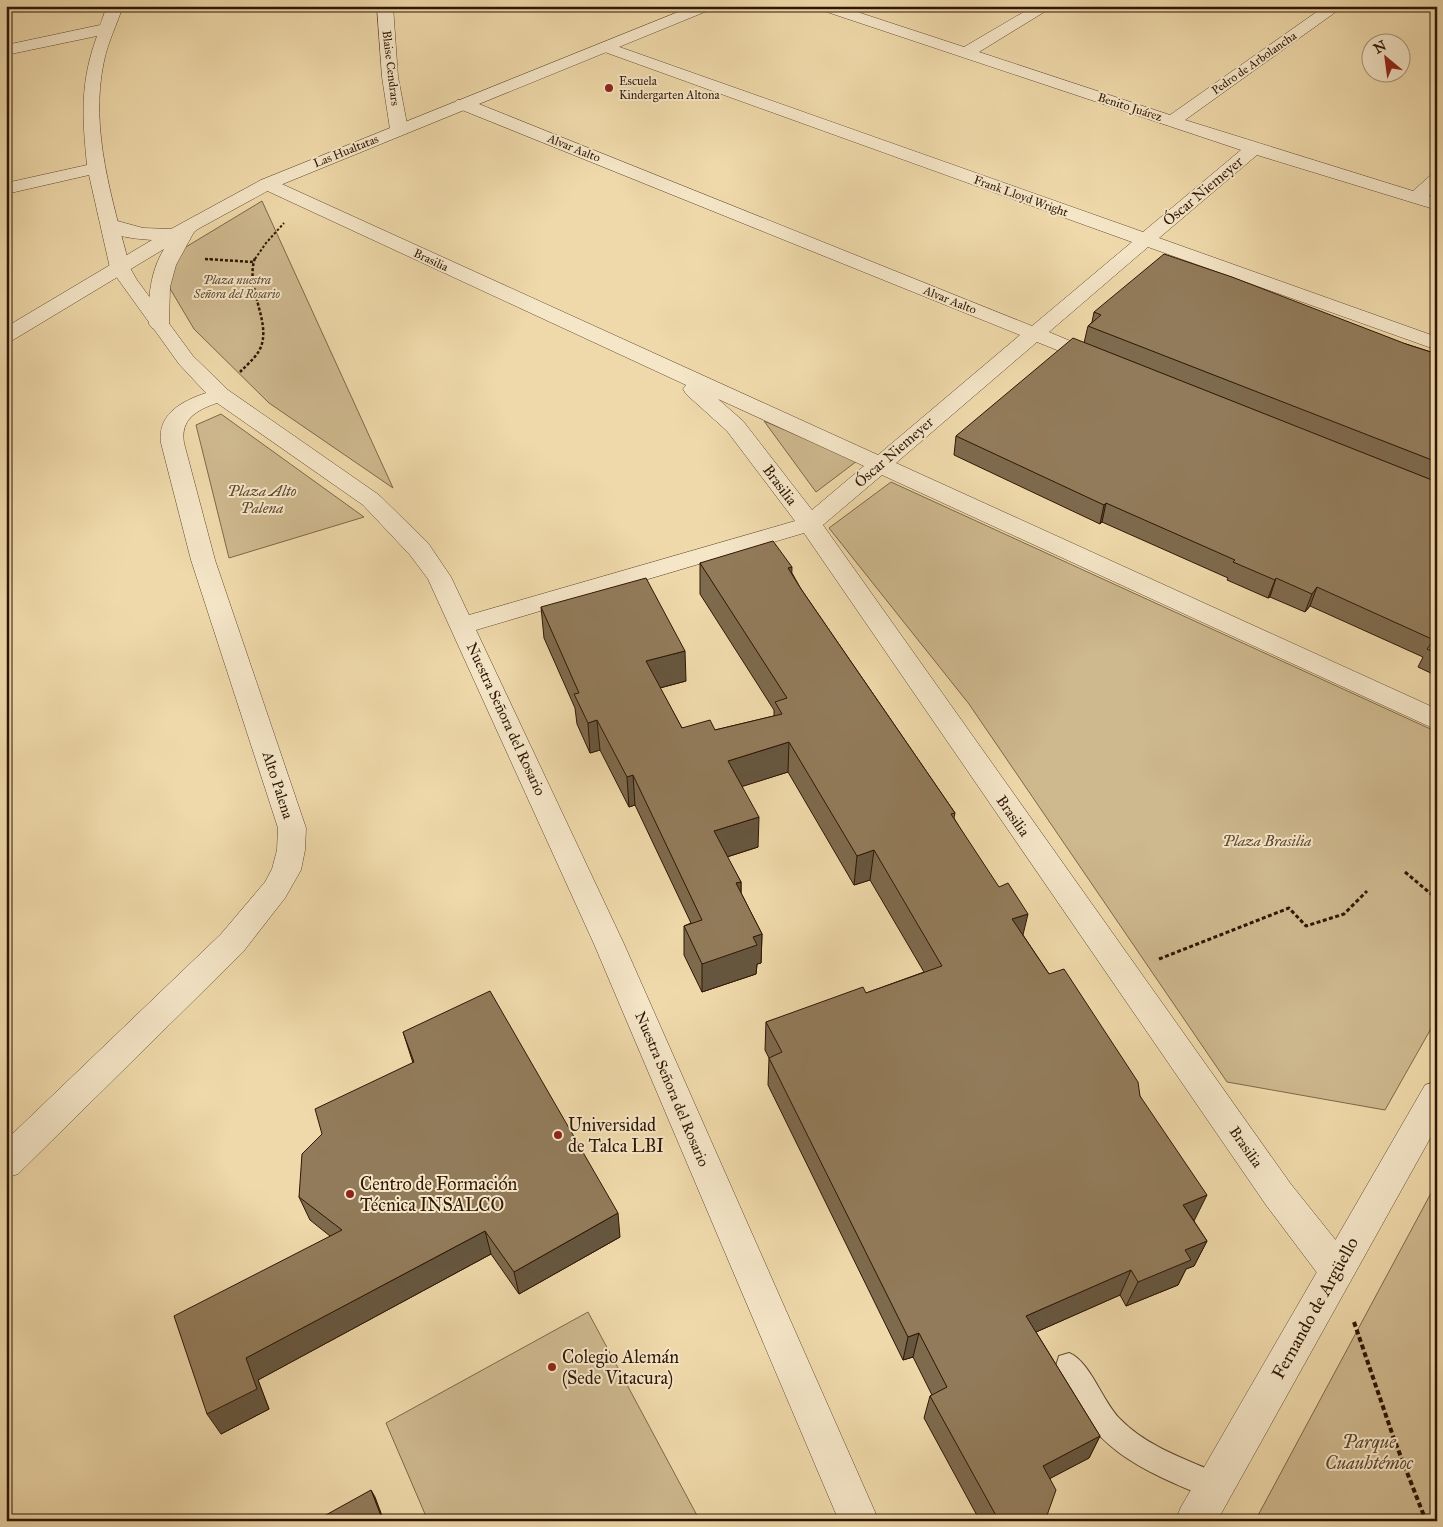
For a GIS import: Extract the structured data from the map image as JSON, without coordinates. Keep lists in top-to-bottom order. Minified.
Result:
{"streets":{"street":["Pedro de Arbolancha","Blaise Cendrars","Benito Juárez","Alvar Aalto","Las Hualtatas","Óscar Niemeyer","Frank Lloyd Wright","Brasilia","Nuestra Señora del Rosario","Alto Palena","Fernando de Argüello"]},"crossings":[["Pedro de Arbolancha","Benito Juárez"],["Blaise Cendrars","Las Hualtatas"],["Benito Juárez","Óscar Niemeyer"],["Alvar Aalto","Las Hualtatas"],["Alvar Aalto","Óscar Niemeyer"],["Las Hualtatas","Frank Lloyd Wright"],["Las Hualtatas","Brasilia"],["Las Hualtatas","Nuestra Señora del Rosario"],["Óscar Niemeyer","Frank Lloyd Wright"],["Óscar Niemeyer","Brasilia"],["Óscar Niemeyer","Nuestra Señora del Rosario"],["Brasilia","Fernando de Argüello"],["Nuestra Señora del Rosario","Alto Palena"]],"parks":["Plaza nuestra Señora del Rosario","Plaza Alto Palena","Plaza Brasilia","Parque Cuauhtémoc"],"places":["Escuela Kindergarten Altona","Universidad de Talca LBI","Centro de Formación Técnica INSALCO","Colegio Alemán (Sede Vitacura)"],"north":"top left"}
